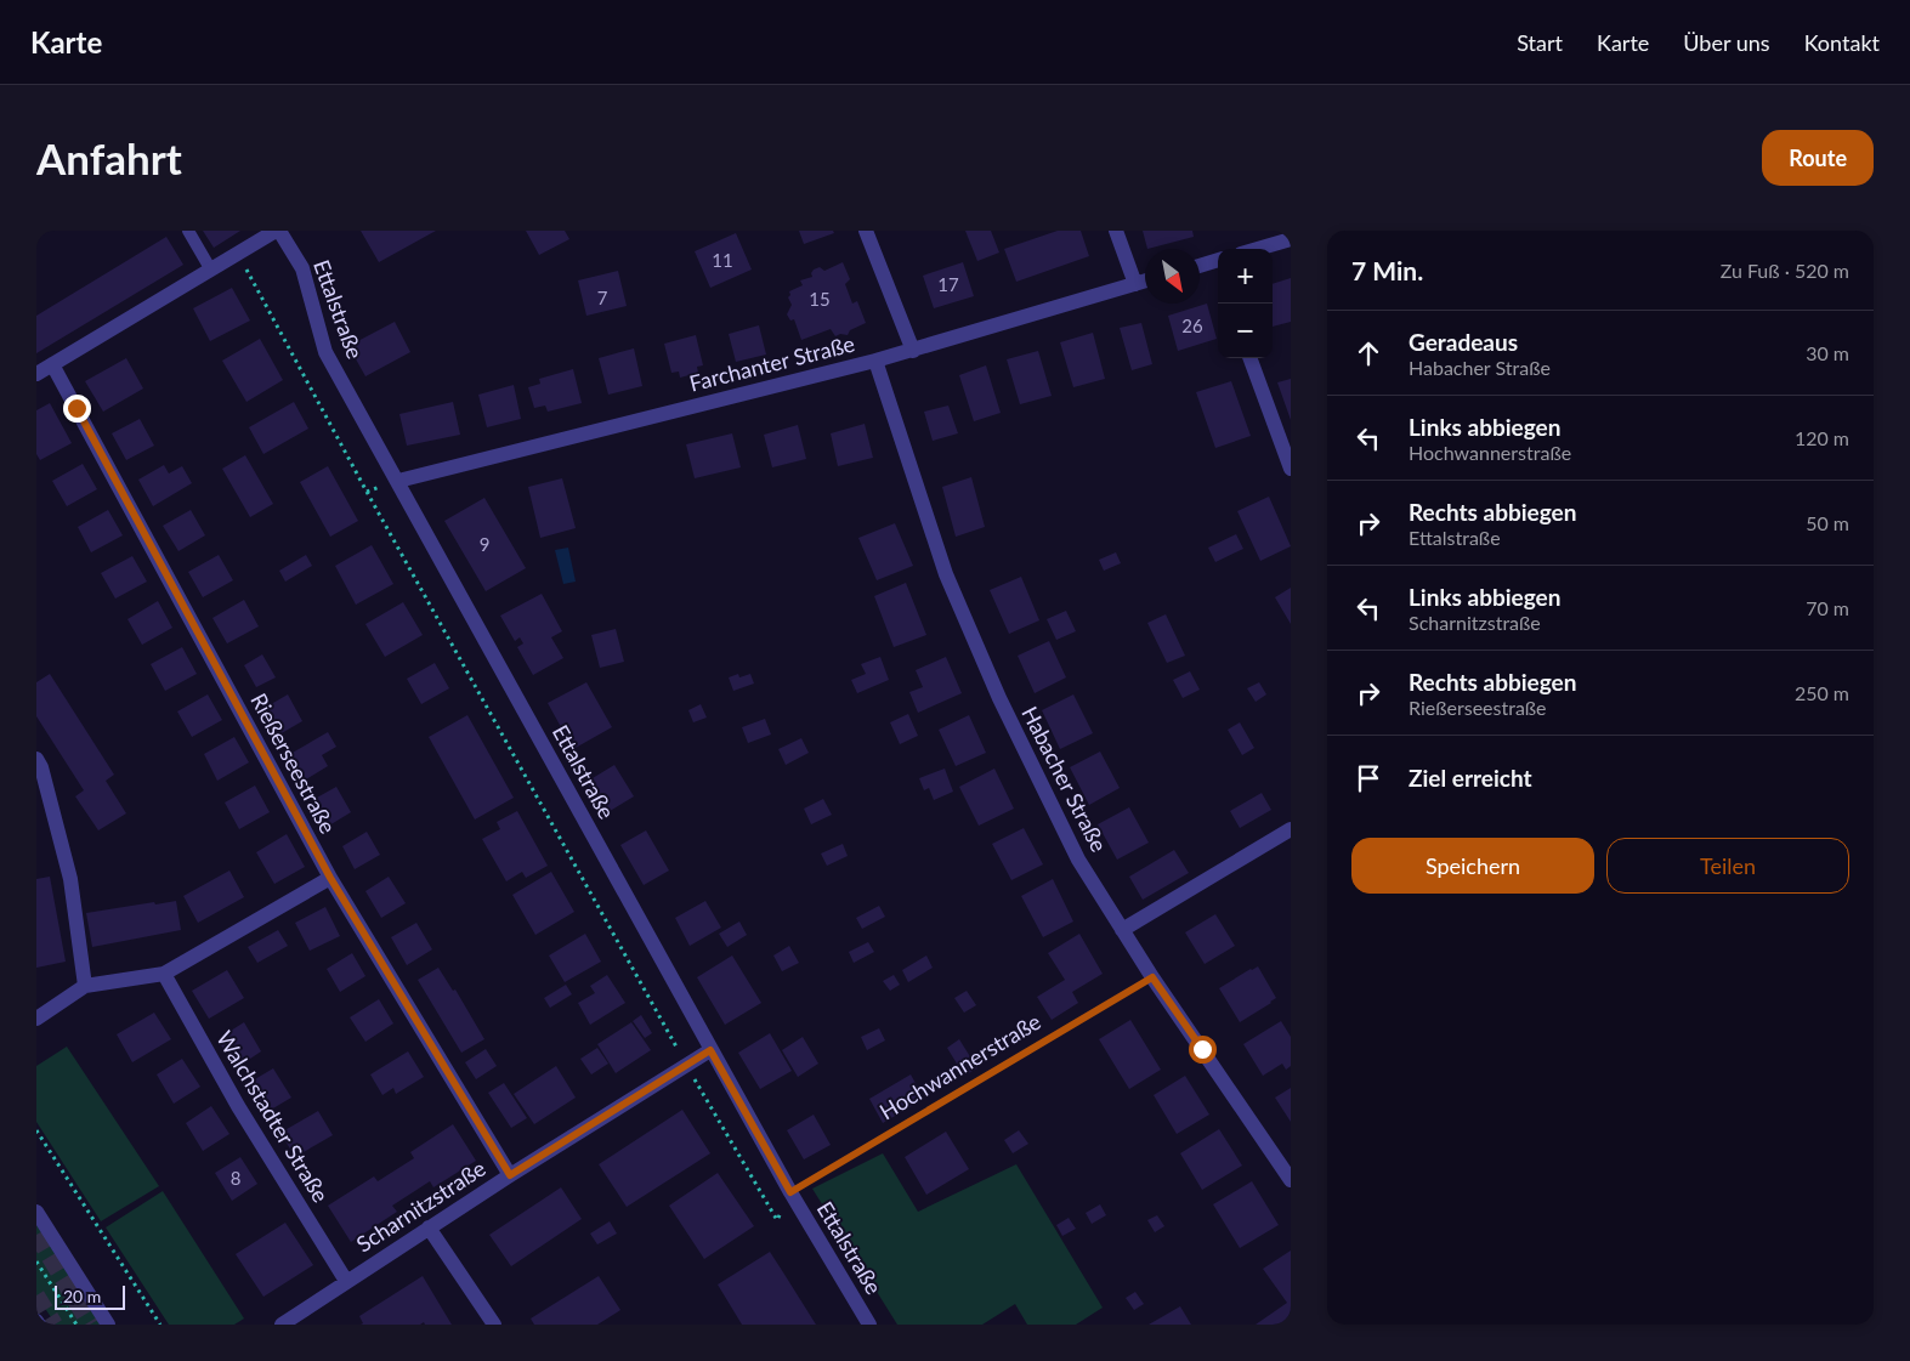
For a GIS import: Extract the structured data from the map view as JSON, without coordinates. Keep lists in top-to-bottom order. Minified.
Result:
{"streets":{"street":["Ettalstraße","Farchanter Straße","Rießerseestraße","Habacher Straße","Walchstadter Straße","Scharnitzstraße"],"path":["Hochwannerstraße"]},"crossings":[["Ettalstraße","Farchanter Straße"],["Ettalstraße","Hochwannerstraße"],["Ettalstraße","Scharnitzstraße"],["Farchanter Straße","Habacher Straße"],["Rießerseestraße","Scharnitzstraße"],["Habacher Straße","Hochwannerstraße"],["Walchstadter Straße","Scharnitzstraße"]],"house_numbers":["11","17","7","15","26","9","8"],"scale_bar":"20 m","north":"bottom right","page":{"header":"Karte","nav":["Start","Karte","Über uns","Kontakt"],"buttons":["Route",["Speichern","Teilen"]],"title":"Anfahrt","heading":["7 Min.","Zu Fuß · 520 m"],"map_buttons":["+","−"],"list":[["Geradeaus","Habacher Straße","30 m"],["Links abbiegen","Hochwannerstraße","120 m"],["Rechts abbiegen","Ettalstraße","50 m"],["Links abbiegen","Scharnitzstraße","70 m"],["Rechts abbiegen","Rießerseestraße","250 m"],"Ziel erreicht"],"scale":"20 m"}}
